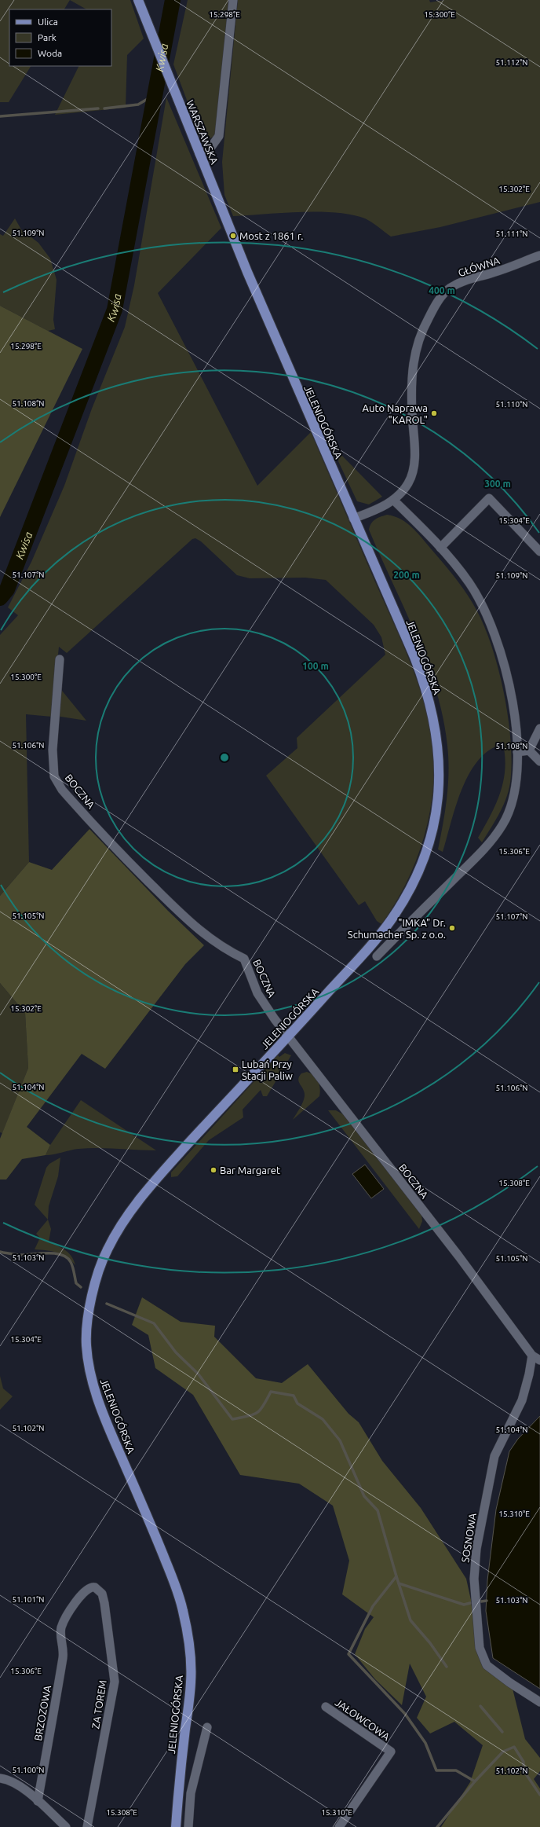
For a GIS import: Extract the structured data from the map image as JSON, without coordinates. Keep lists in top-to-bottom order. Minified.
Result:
{"streets":{"main road":["WARSZAWSKA","JELENIOGÓRSKA"],"street":["GŁÓWNA","BOCZNA","SOSNOWA","ZA TOREM","BRZOZOWA","JAŁOWCOWA"]},"crossings":[["WARSZAWSKA","JELENIOGÓRSKA"],["GŁÓWNA","JELENIOGÓRSKA"],["JELENIOGÓRSKA","BOCZNA"],["BOCZNA","SOSNOWA"],["ZA TOREM","BRZOZOWA"]],"water":["Kwisa"],"places":{"other":["Most z 1861 r.","Auto Naprawa \"KAROL\"","\"IMKA\" Dr. Schumacher Sp. z o.o.","Bar Margaret"],"transit":["Lubań Przy Stacji Paliw"]},"legend":["Ulica","Park","Woda"],"coordinates":["15.300°E","15.298°E","51.112°N","15.302°E","51.109°N","51.111°N","51.108°N","51.110°N","15.304°E","51.107°N","51.106°N","15.306°E","51.105°N","51.104°N","15.308°E","51.103°N","51.102°N","15.310°E","51.101°N","51.100°N"],"rings":["400 m","300 m","200 m","100 m"]}
